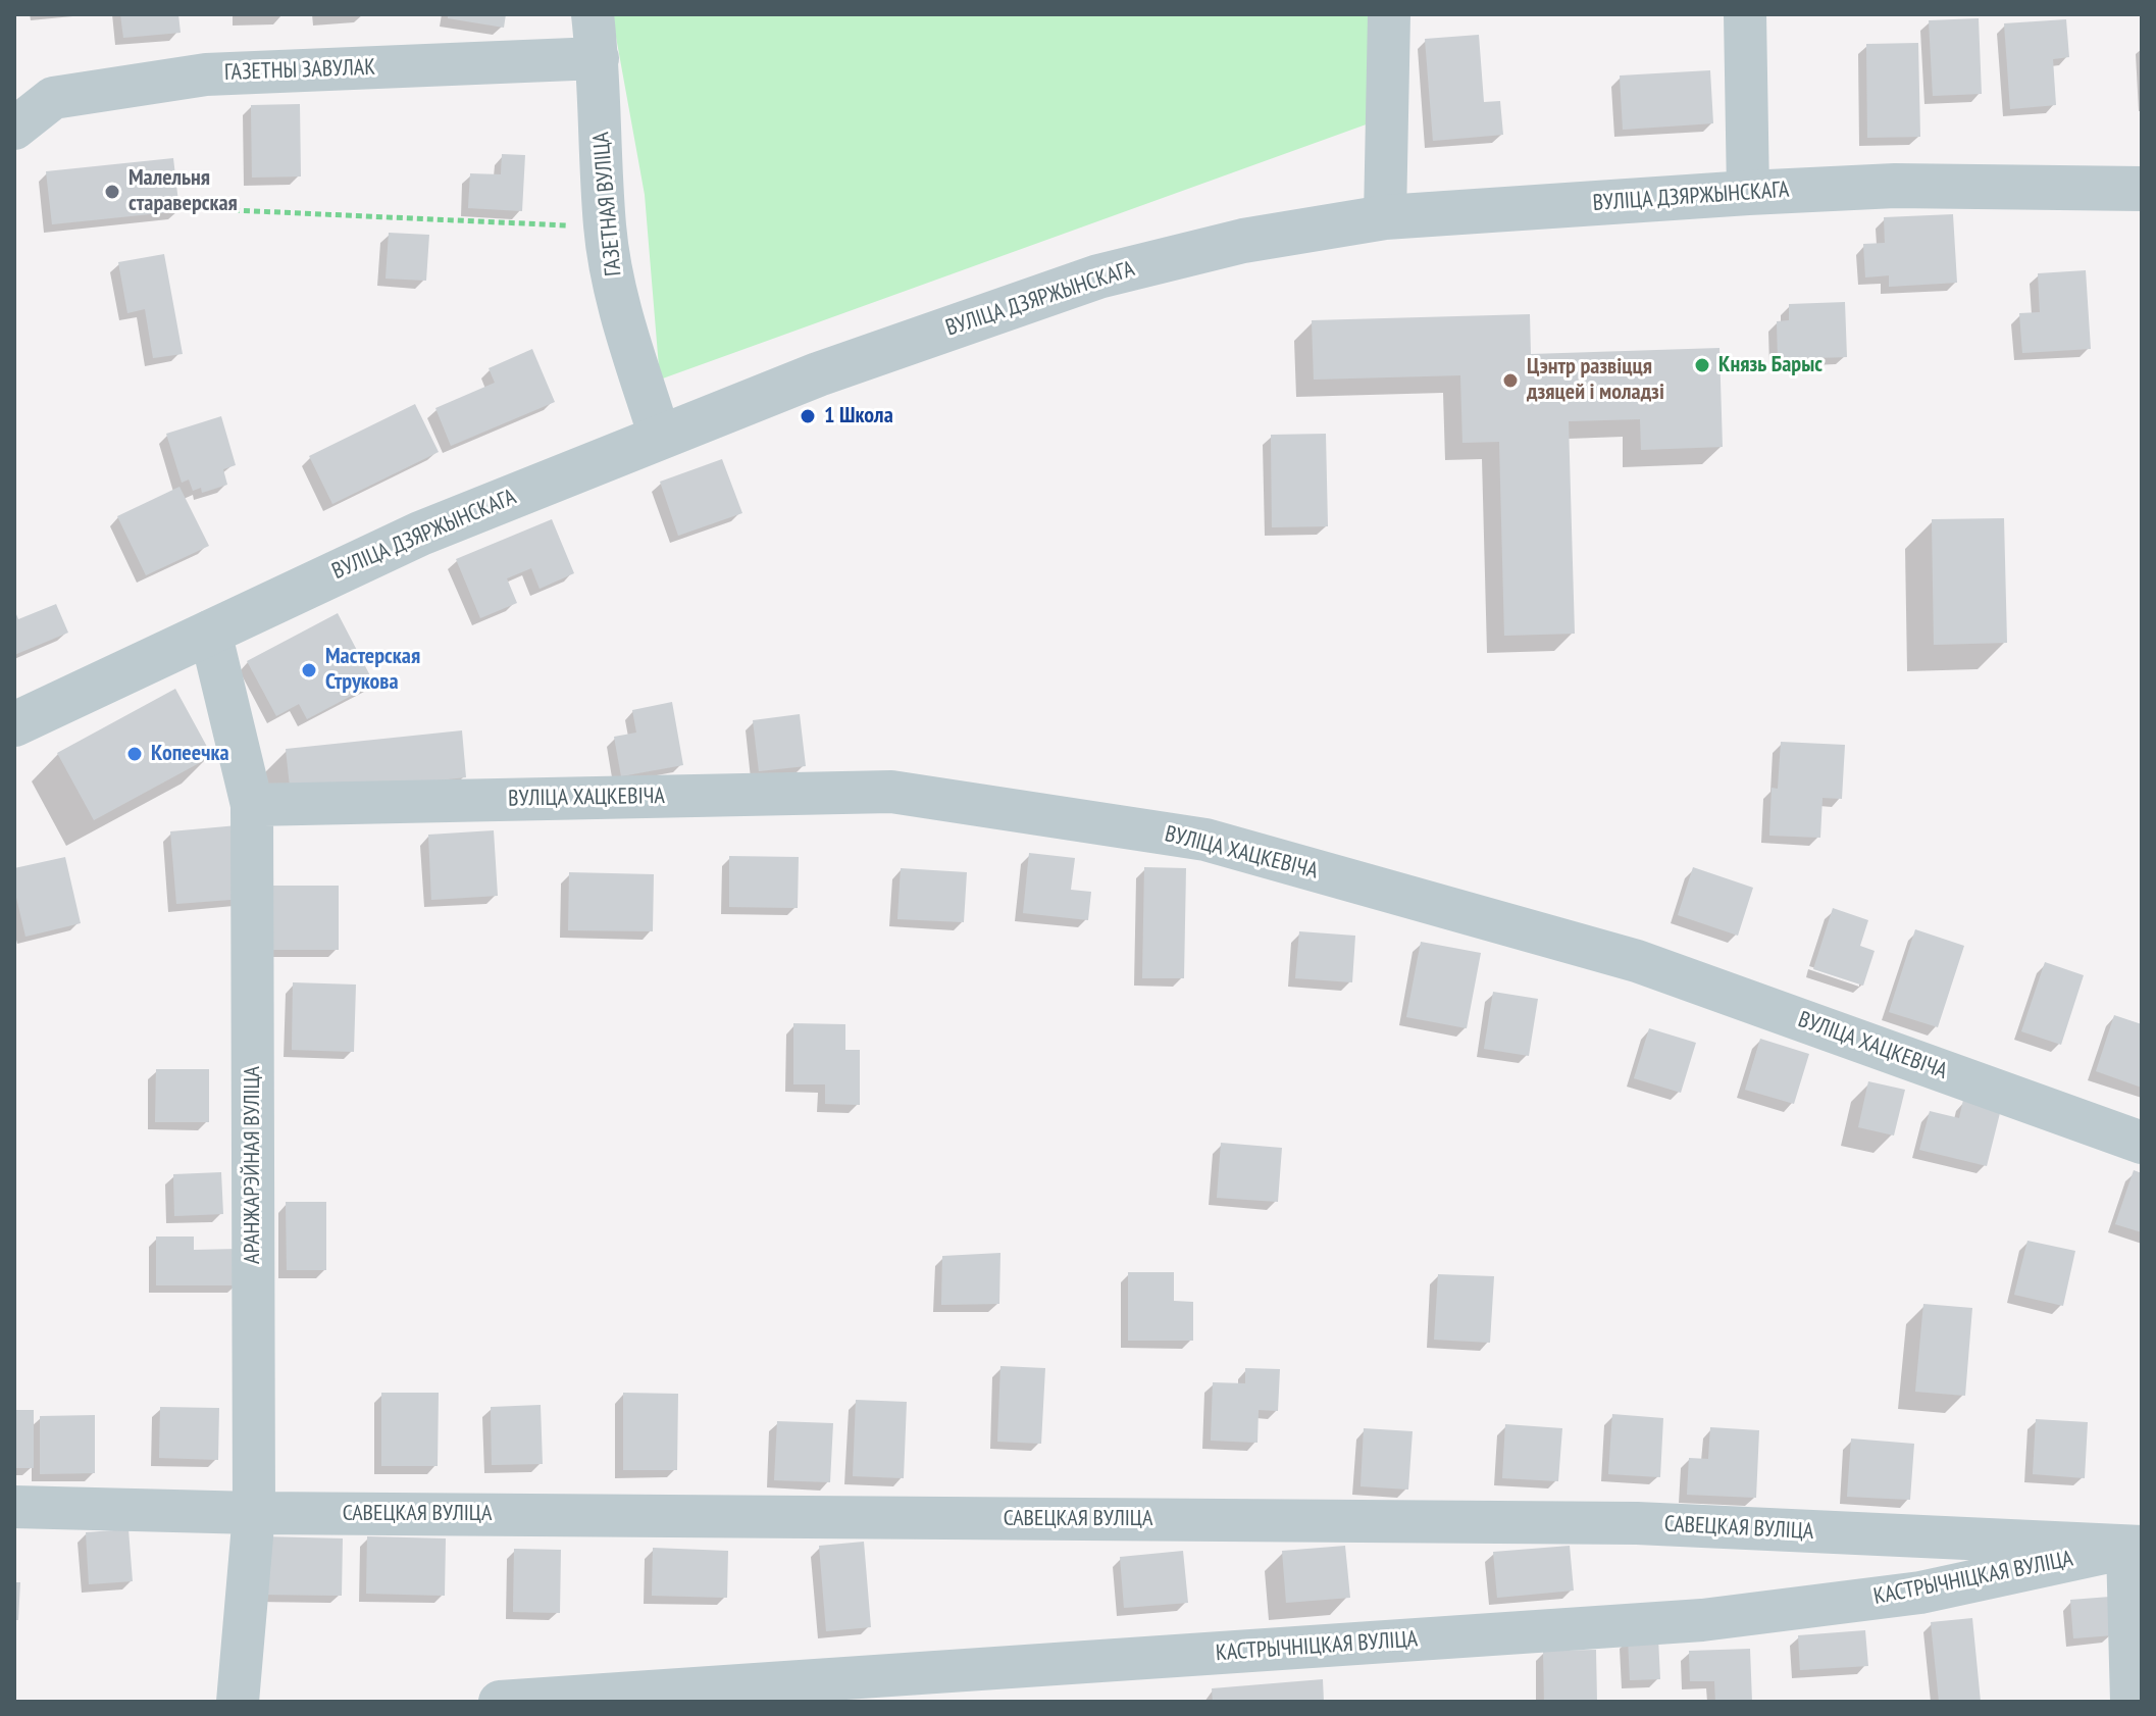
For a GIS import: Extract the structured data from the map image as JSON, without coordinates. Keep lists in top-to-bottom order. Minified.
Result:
{"streets":{"street":["ГАЗЕТНЫ ЗАВУЛАК","ВУЛІЦА ДЗЯРЖЫНСКАГА","ГАЗЕТНАЯ ВУЛІЦА","ВУЛІЦА ХАЦКЕВІЧА","АРАНЖАРЭЙНАЯ ВУЛІЦА","САВЕЦКАЯ ВУЛІЦА","КАСТРЫЧНІЦКАЯ ВУЛІЦА"]},"crossings":[["ГАЗЕТНЫ ЗАВУЛАК","ГАЗЕТНАЯ ВУЛІЦА"],["ВУЛІЦА ДЗЯРЖЫНСКАГА","ГАЗЕТНАЯ ВУЛІЦА"],["ВУЛІЦА ДЗЯРЖЫНСКАГА","АРАНЖАРЭЙНАЯ ВУЛІЦА"],["ВУЛІЦА ХАЦКЕВІЧА","АРАНЖАРЭЙНАЯ ВУЛІЦА"],["АРАНЖАРЭЙНАЯ ВУЛІЦА","САВЕЦКАЯ ВУЛІЦА"],["САВЕЦКАЯ ВУЛІЦА","КАСТРЫЧНІЦКАЯ ВУЛІЦА"]],"places":["Малельня стараверская","Князь Барыс","Цэнтр развіцця дзяцей і моладзі","1 Школа","Мастерская Струкова","Копеечка"]}
